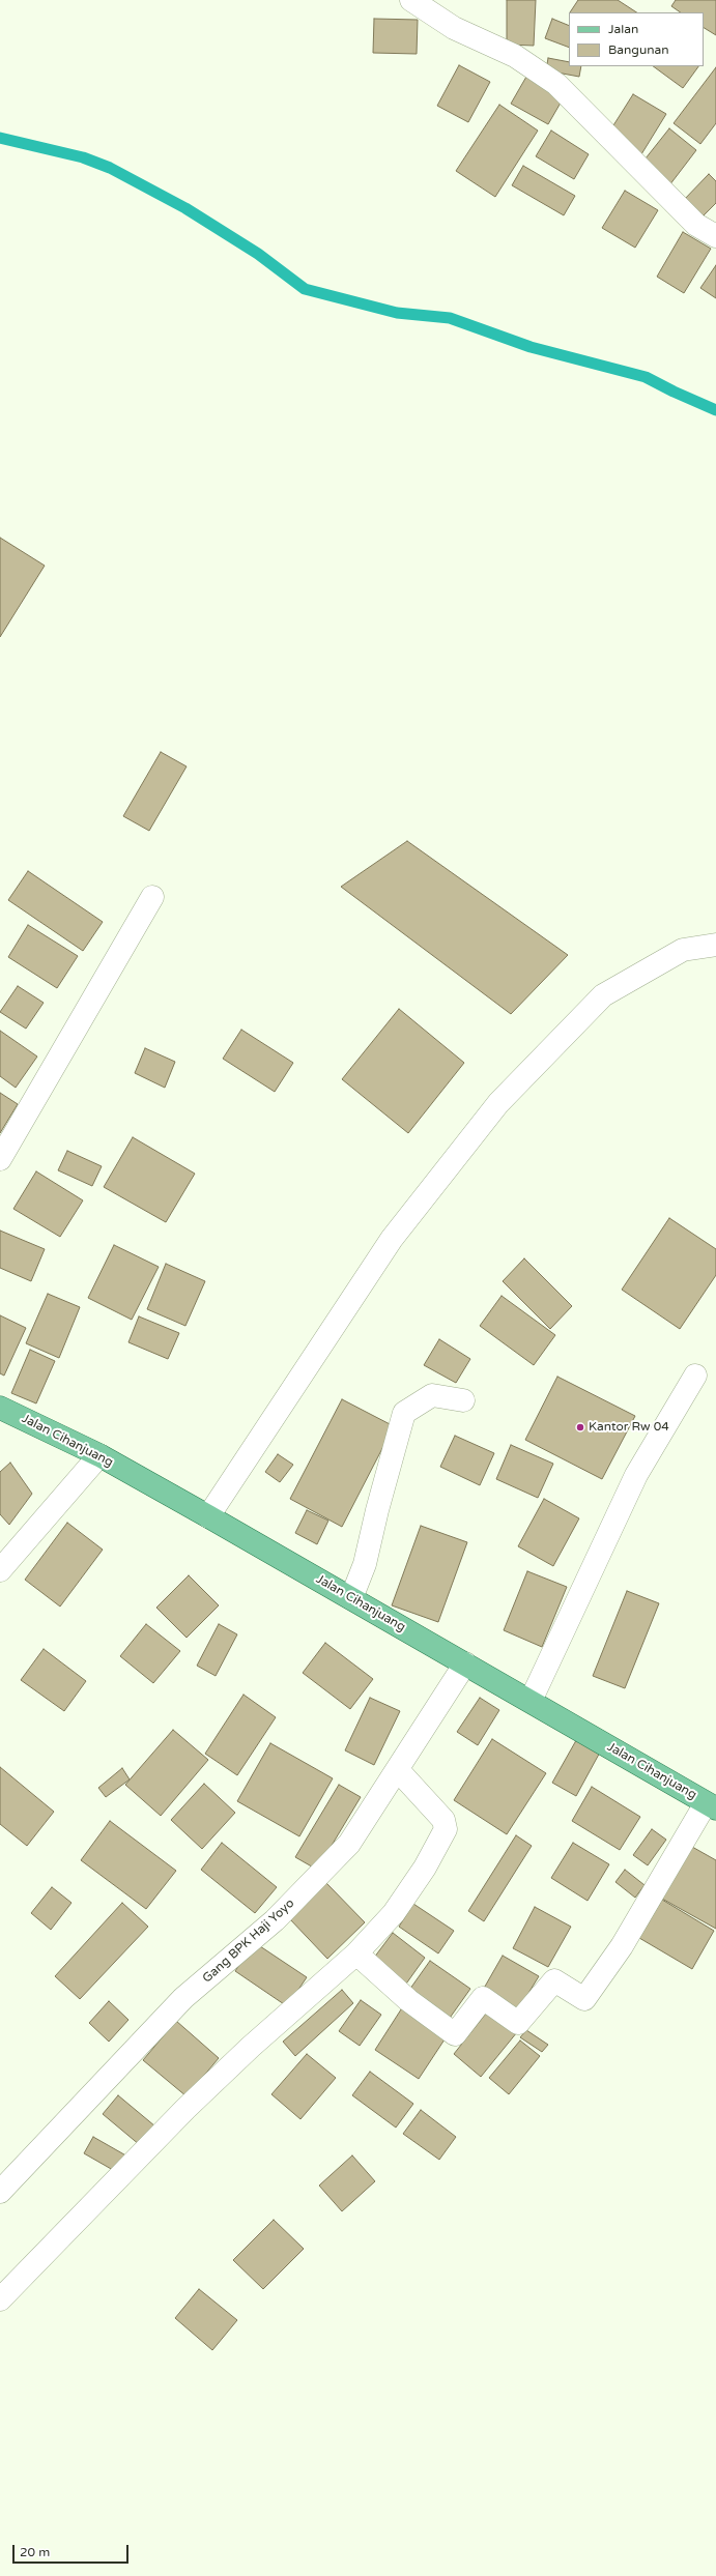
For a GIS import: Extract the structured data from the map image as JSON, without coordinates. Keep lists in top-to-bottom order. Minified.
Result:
{"streets":{"main road":["Jalan Cihanjuang"],"street":["Gang BPK Haji Yoyo"]},"crossings":[["Jalan Cihanjuang","Gang BPK Haji Yoyo"]],"places":["Kantor Rw 04"],"legend":["Jalan","Bangunan"],"scale_bar":"20 m"}
